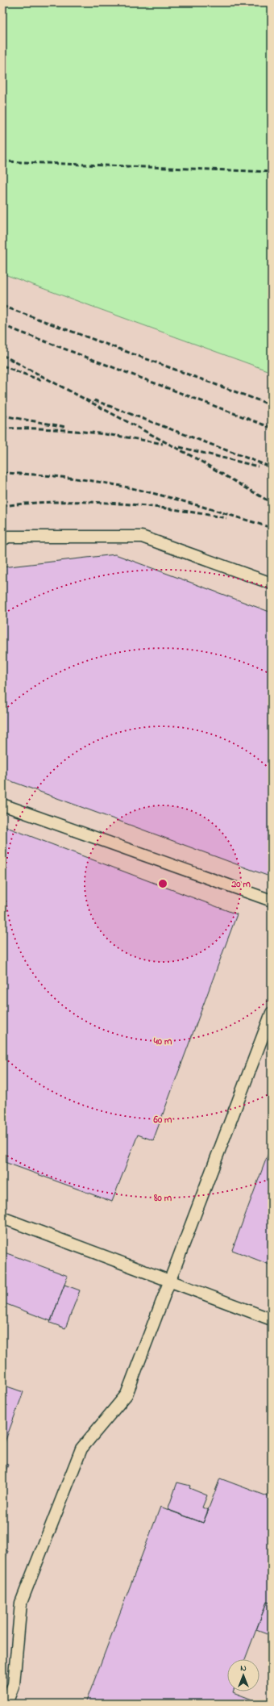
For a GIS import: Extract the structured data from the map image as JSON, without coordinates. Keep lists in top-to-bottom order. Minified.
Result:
{"north":"top","rings":["20 m","40 m","60 m","80 m"]}
